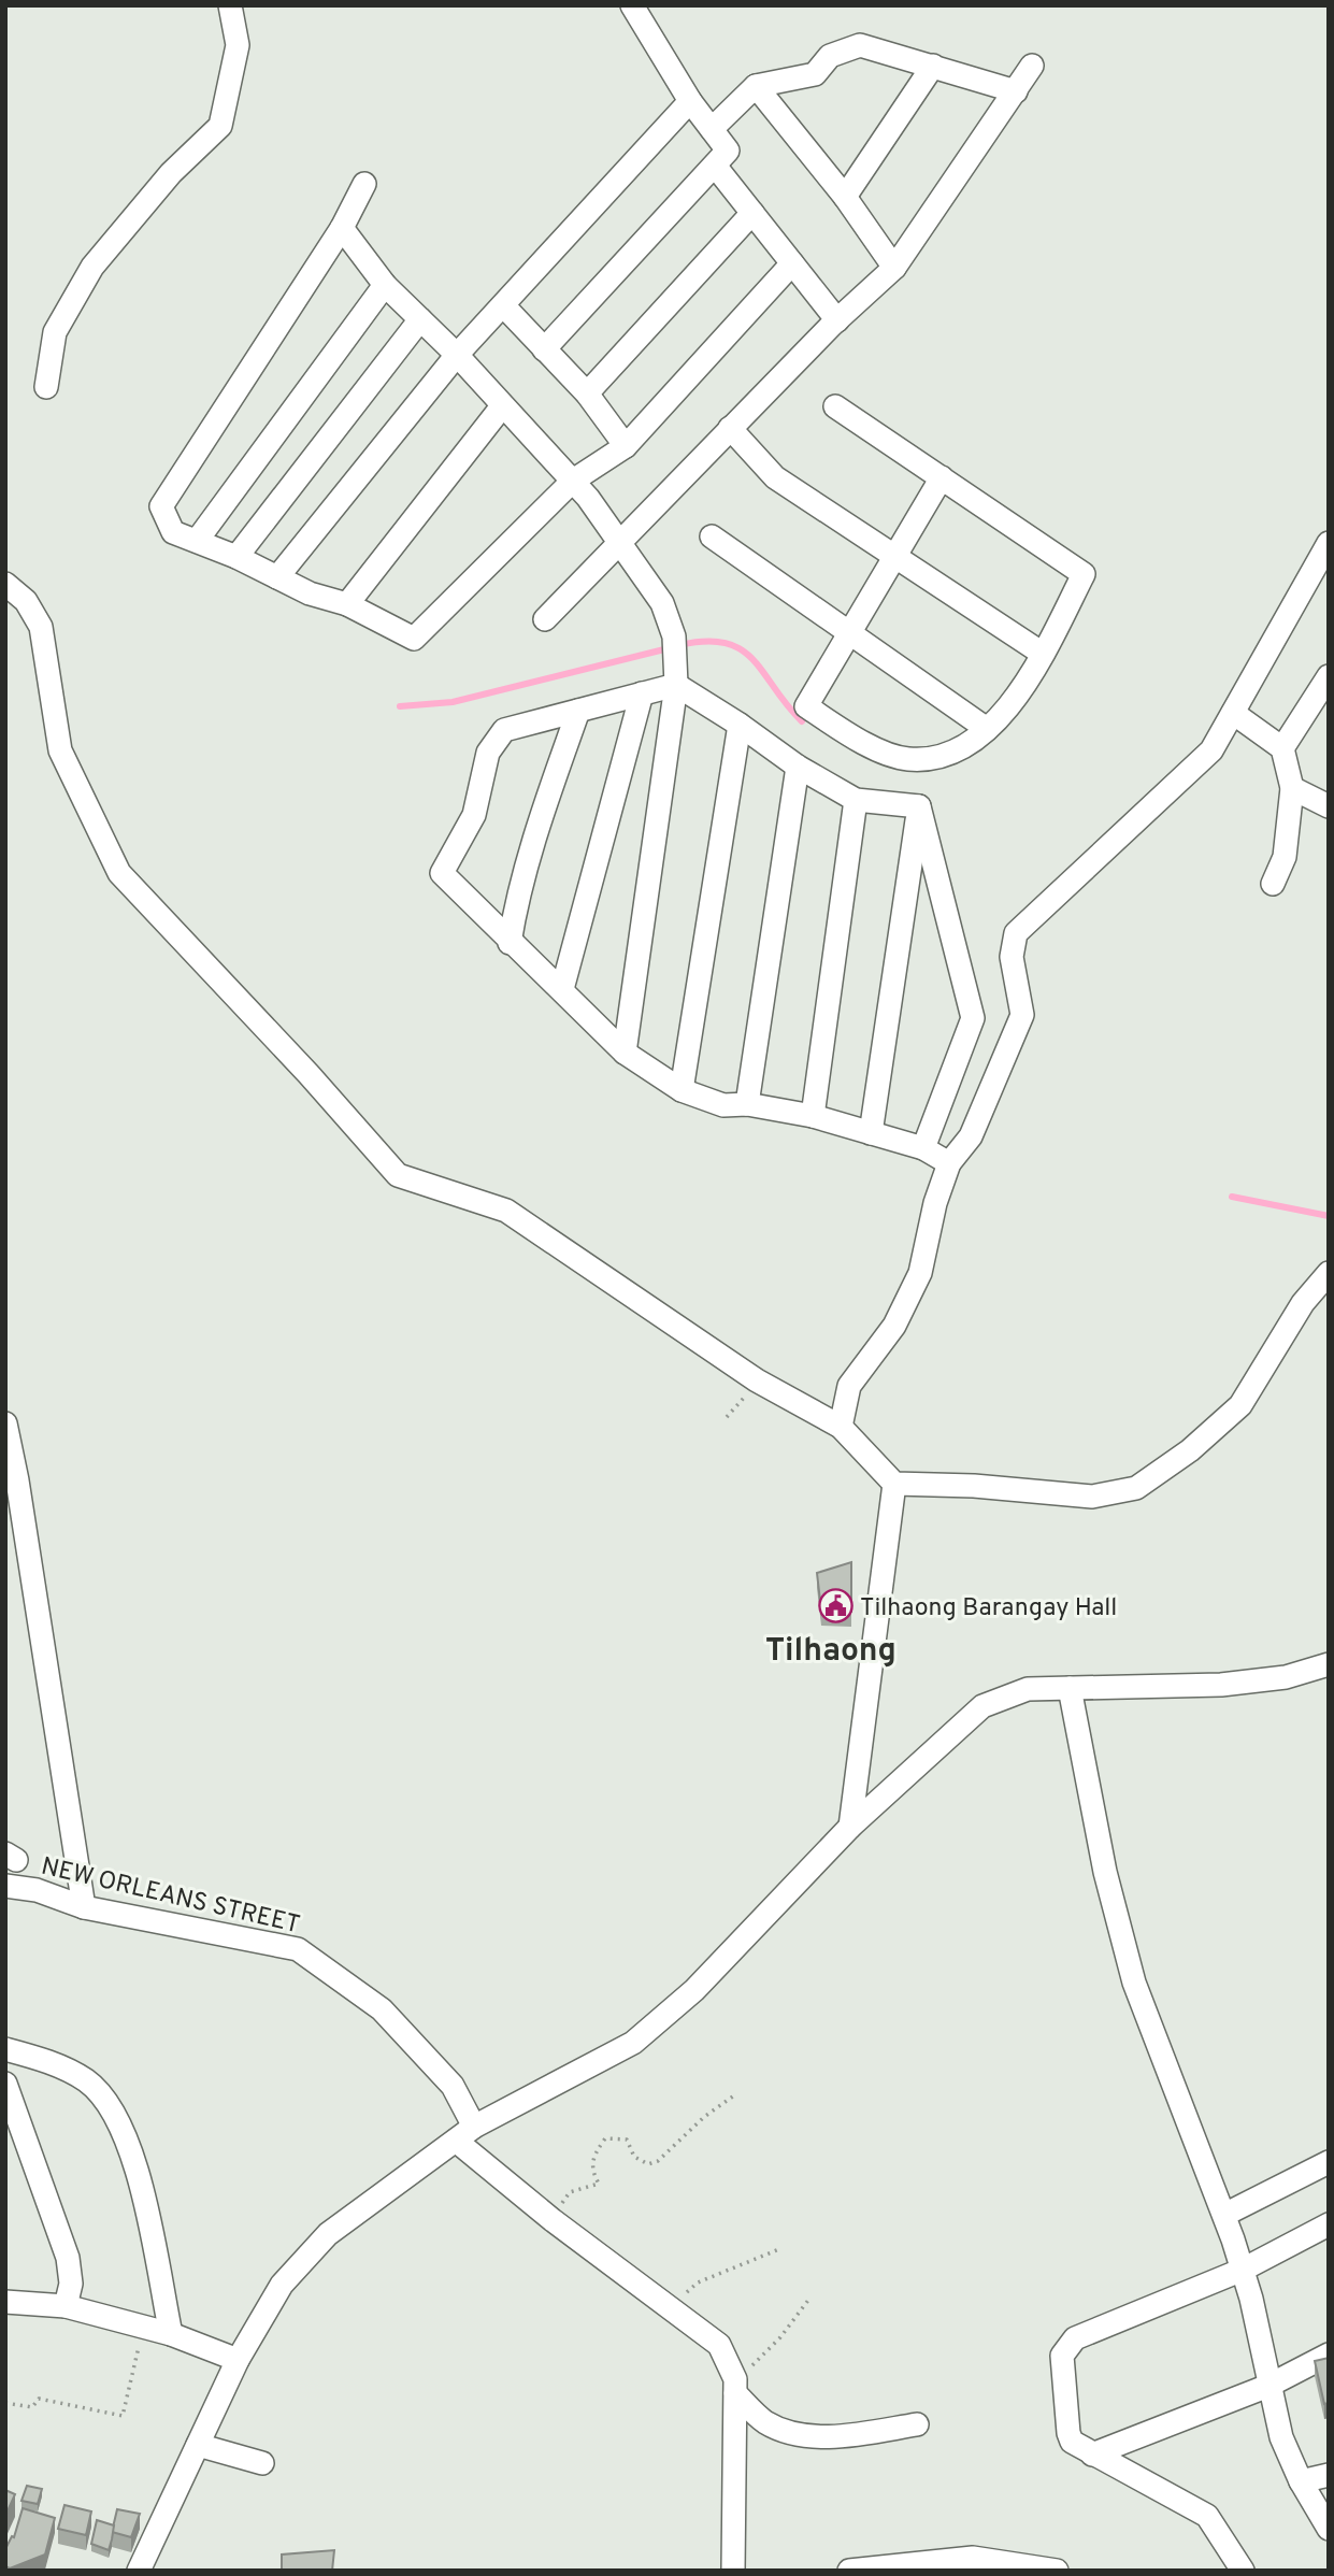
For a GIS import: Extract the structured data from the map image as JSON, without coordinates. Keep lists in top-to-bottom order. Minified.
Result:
{"streets":{"street":["NEW ORLEANS STREET"]},"districts":["Tilhaong"],"places":{"public building":["Tilhaong Barangay Hall"]}}
